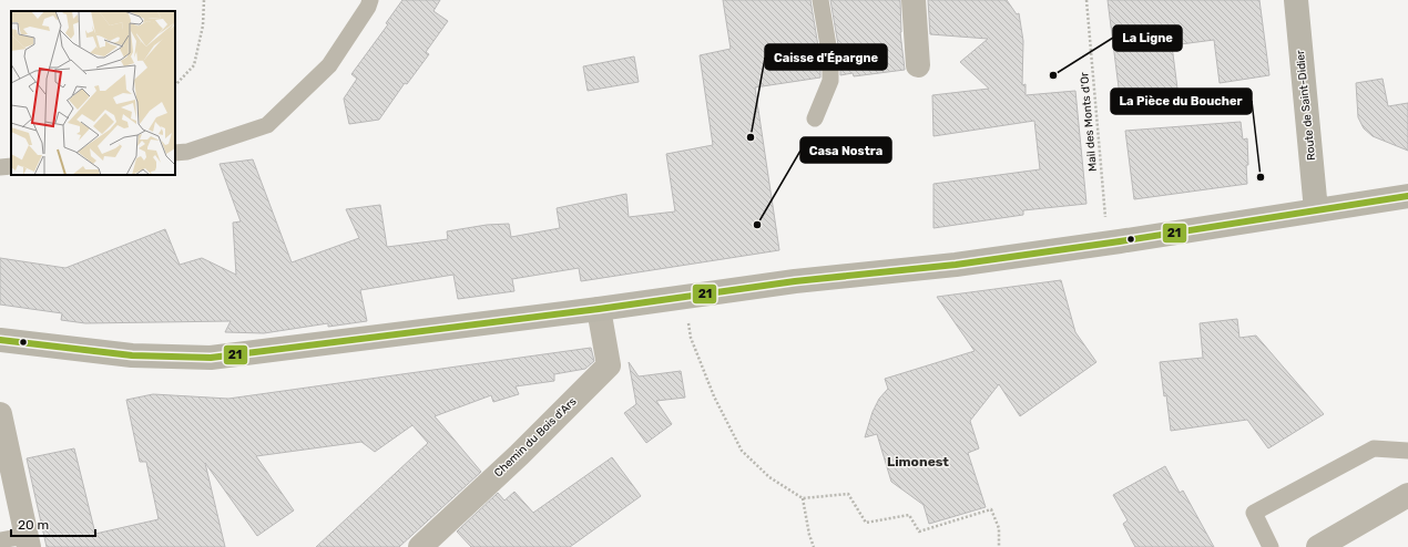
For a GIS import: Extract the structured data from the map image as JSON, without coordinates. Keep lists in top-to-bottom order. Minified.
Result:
{"streets":{"main road":["Route de Saint-Didier"],"street":["Chemin du Bois d'Ars"],"path":["Mail des Monts d'Or"]},"districts":["Limonest"],"places":["La Ligne","Caisse d'Épargne","La Pièce du Boucher","Casa Nostra"],"lines":["transit line 21"],"scale_bar":"20 m"}
